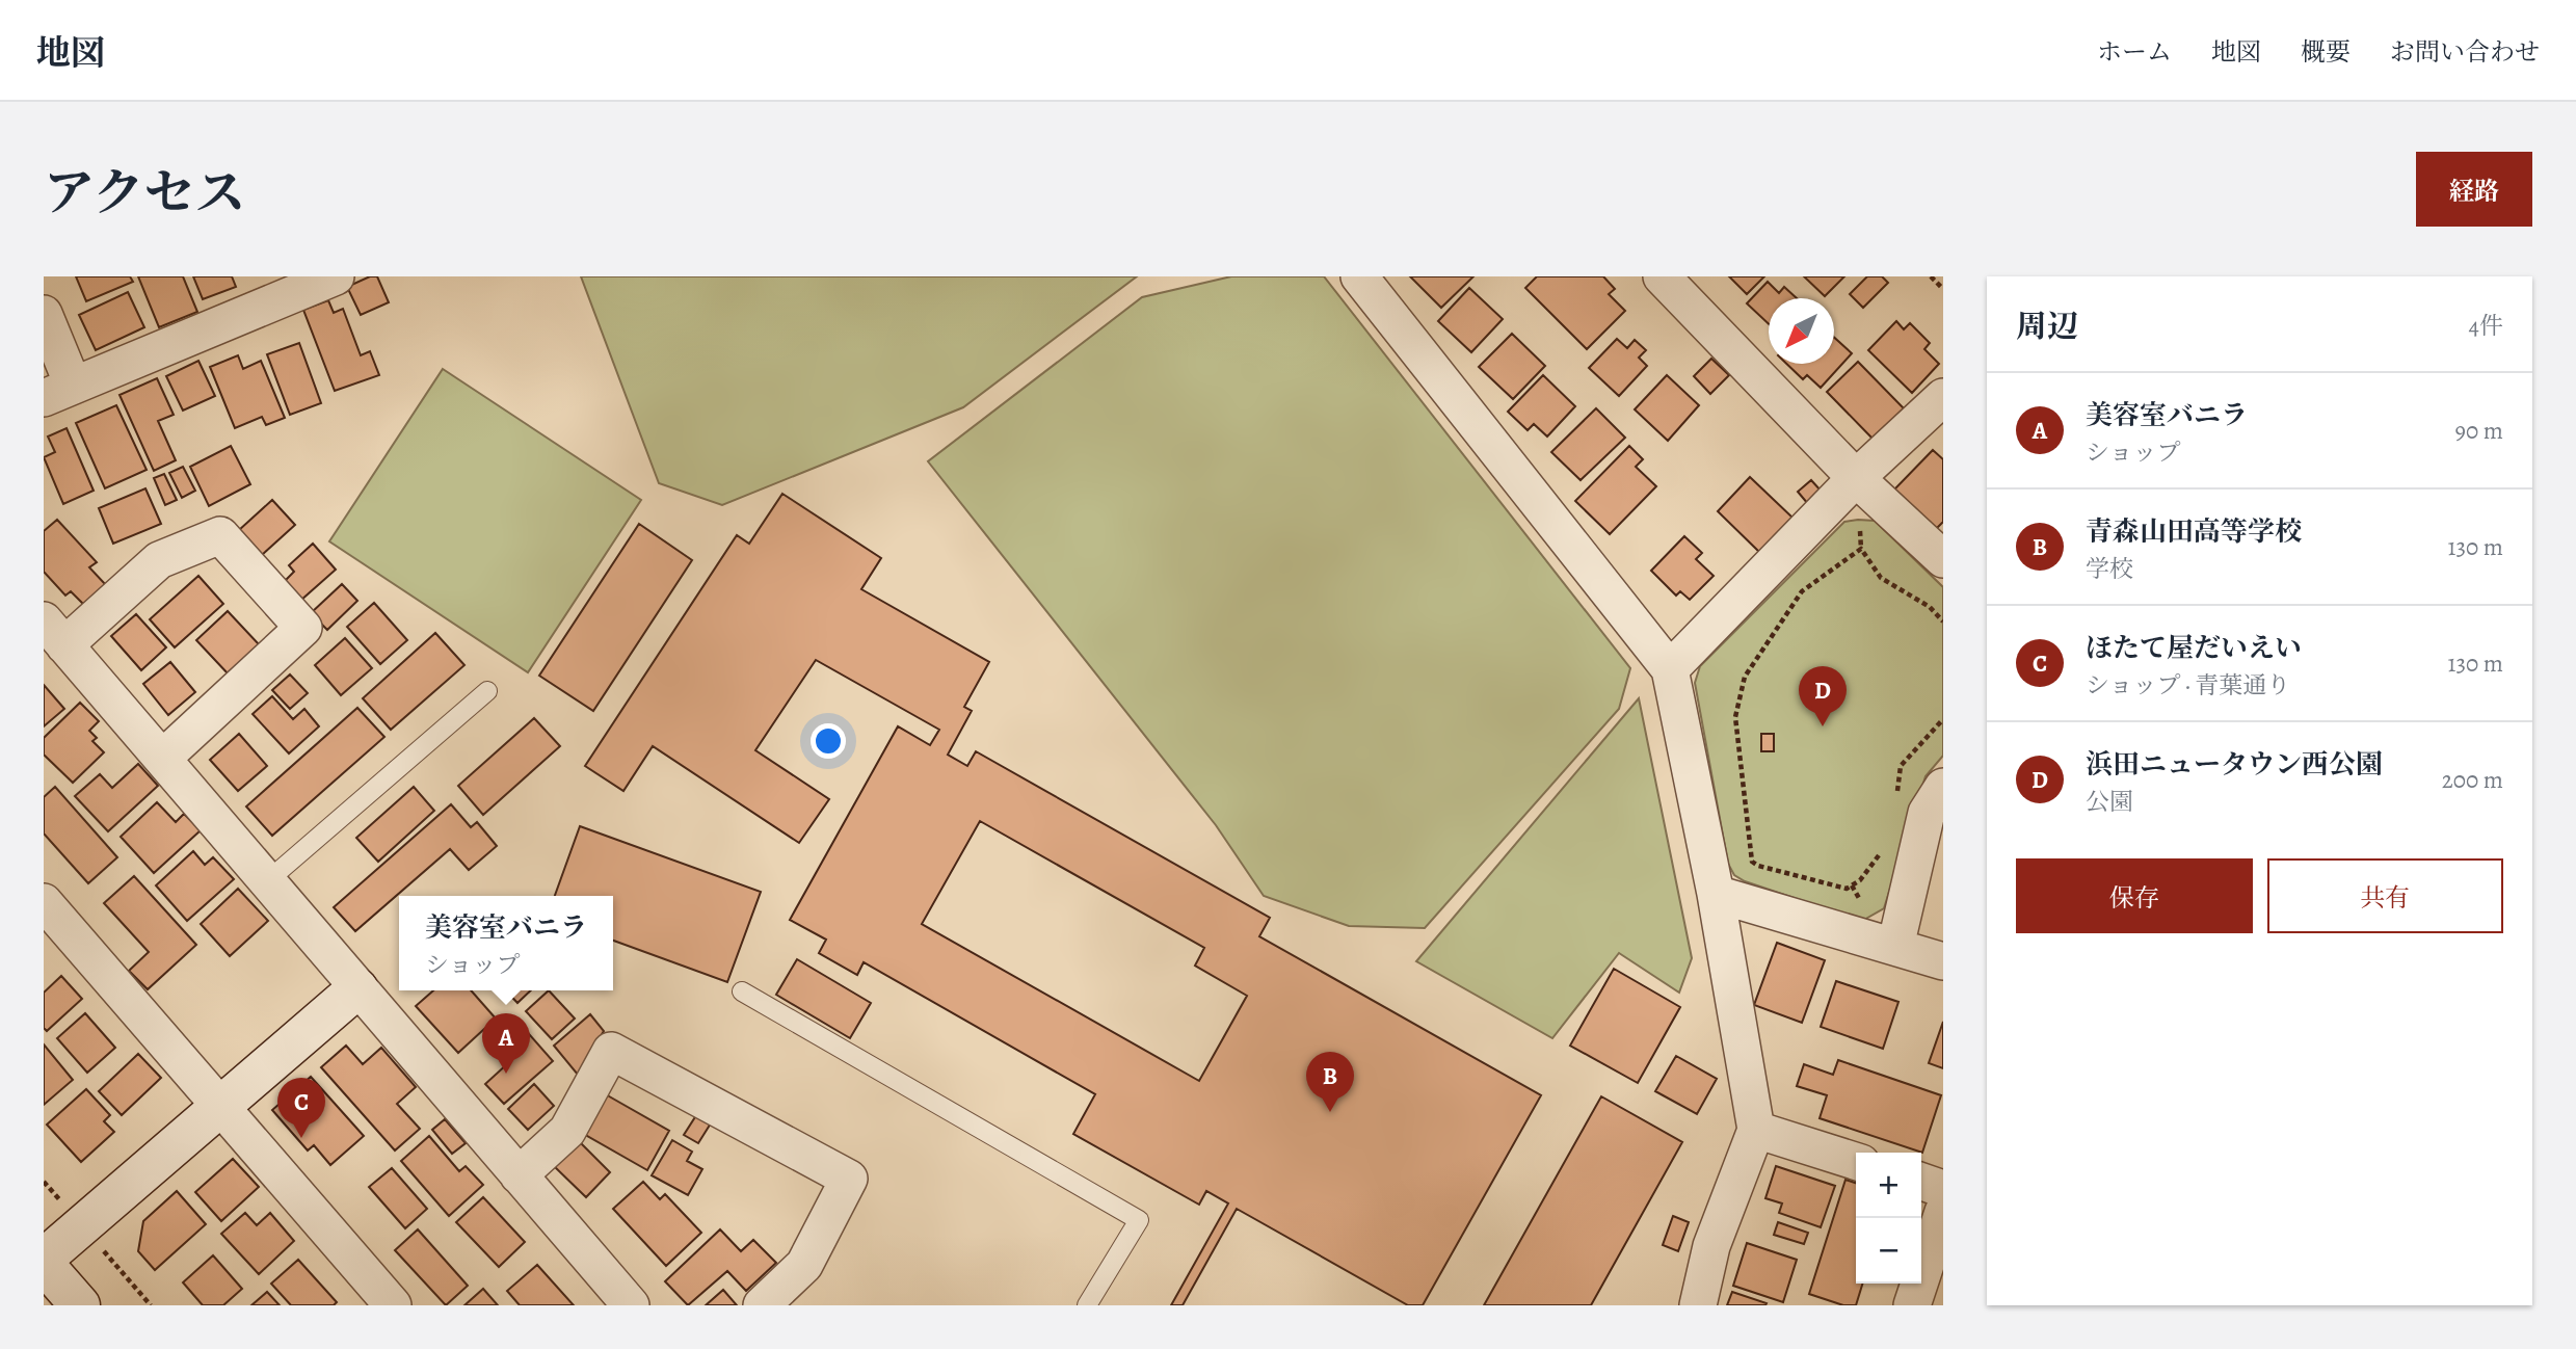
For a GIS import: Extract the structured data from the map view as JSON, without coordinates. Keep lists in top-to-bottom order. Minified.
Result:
{"north":"bottom left","page":{"header":"地図","nav":["ホーム","地図","概要","お問い合わせ"],"title":"アクセス","buttons":["経路",["保存","共有"]],"heading":["周辺","4件"],"list":[{"mark":"A","name":"美容室バニラ","note":"ショップ","value":"90 m"},{"mark":"B","name":"青森山田高等学校","note":"学校","value":"130 m"},{"mark":"C","name":"ほたて屋だいえい","note":"ショップ · 青葉通り","value":"130 m"},{"mark":"D","name":"浜田ニュータウン西公園","note":"公園","value":"200 m"}],"pins":["D","A","B","C"],"popup":["美容室バニラ","ショップ"],"map_buttons":["+","−"]}}
